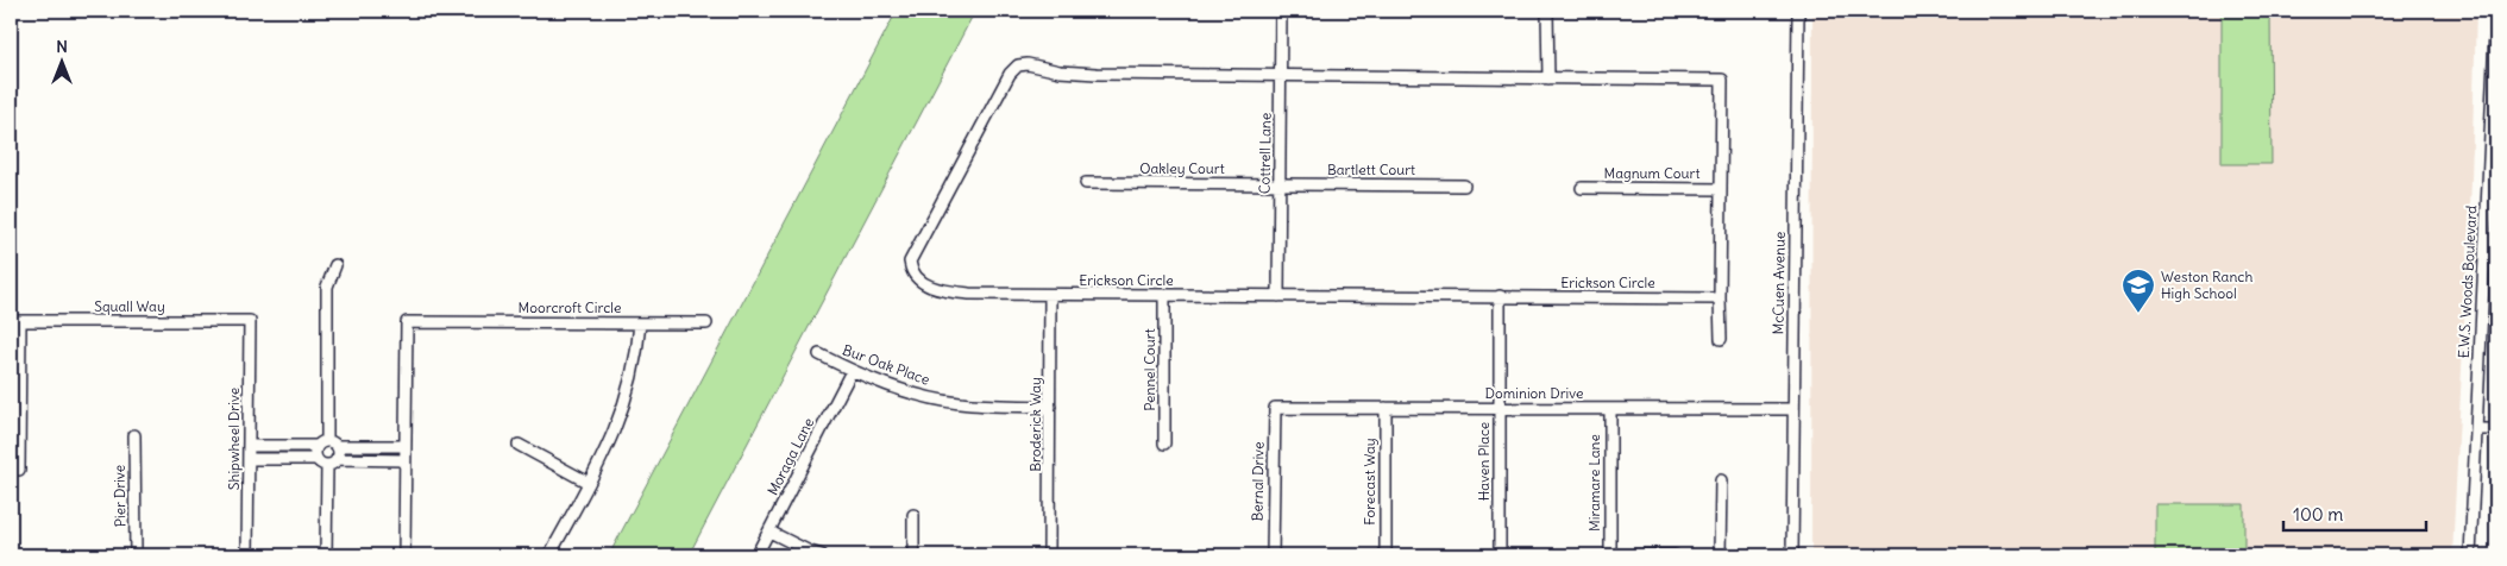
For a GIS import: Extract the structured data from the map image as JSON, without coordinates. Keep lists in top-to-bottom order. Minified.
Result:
{"streets":{"street":["Cottrell Lane","Oakley Court","Bartlett Court","Magnum Court","Erickson Circle","E.W.S. Woods Boulevard","McCuen Avenue","Squall Way","Moorcroft Circle","Bur Oak Place","Pennel Court","Dominion Drive","Broderick Way","Shipwheel Drive","Moraga Lane","Haven Place","Bernal Drive","Forecast Way","Miramare Lane","Pier Drive"]},"crossings":[["Cottrell Lane","Oakley Court"],["Cottrell Lane","Bartlett Court"],["Cottrell Lane","Erickson Circle"],["Oakley Court","Bartlett Court"],["Magnum Court","Erickson Circle"],["Erickson Circle","Pennel Court"],["Erickson Circle","Broderick Way"],["Erickson Circle","Haven Place"],["McCuen Avenue","Dominion Drive"],["Squall Way","Shipwheel Drive"],["Bur Oak Place","Broderick Way"],["Bur Oak Place","Moraga Lane"],["Dominion Drive","Haven Place"],["Dominion Drive","Bernal Drive"],["Dominion Drive","Forecast Way"],["Dominion Drive","Miramare Lane"]],"places":{"school or university":["Weston Ranch High School"]},"scale_bar":"100 m","north":"top"}
